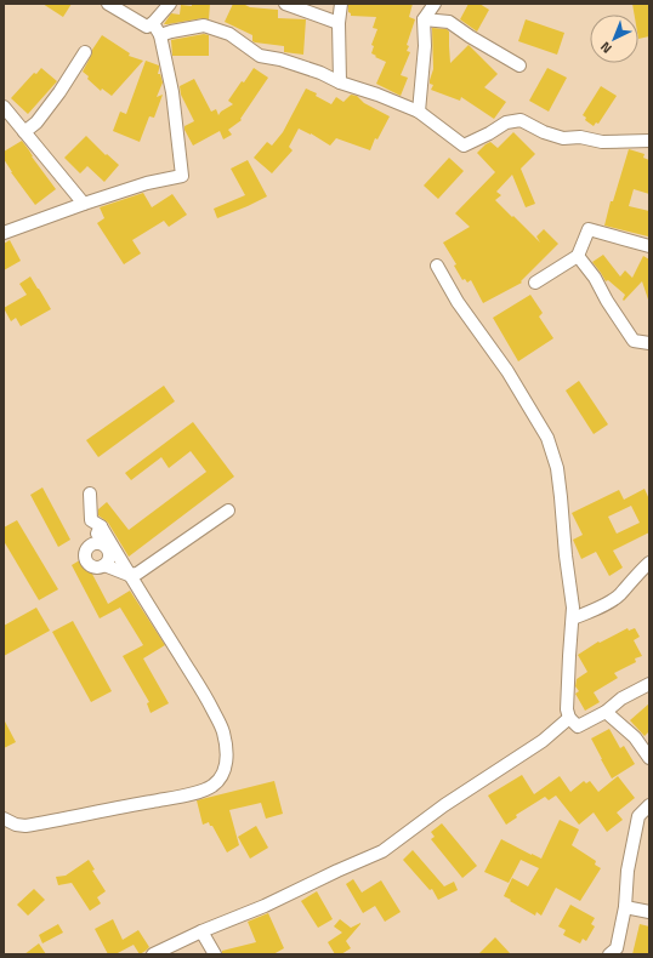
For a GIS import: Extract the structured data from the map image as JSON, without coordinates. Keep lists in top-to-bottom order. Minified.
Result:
{"north":"bottom left"}
